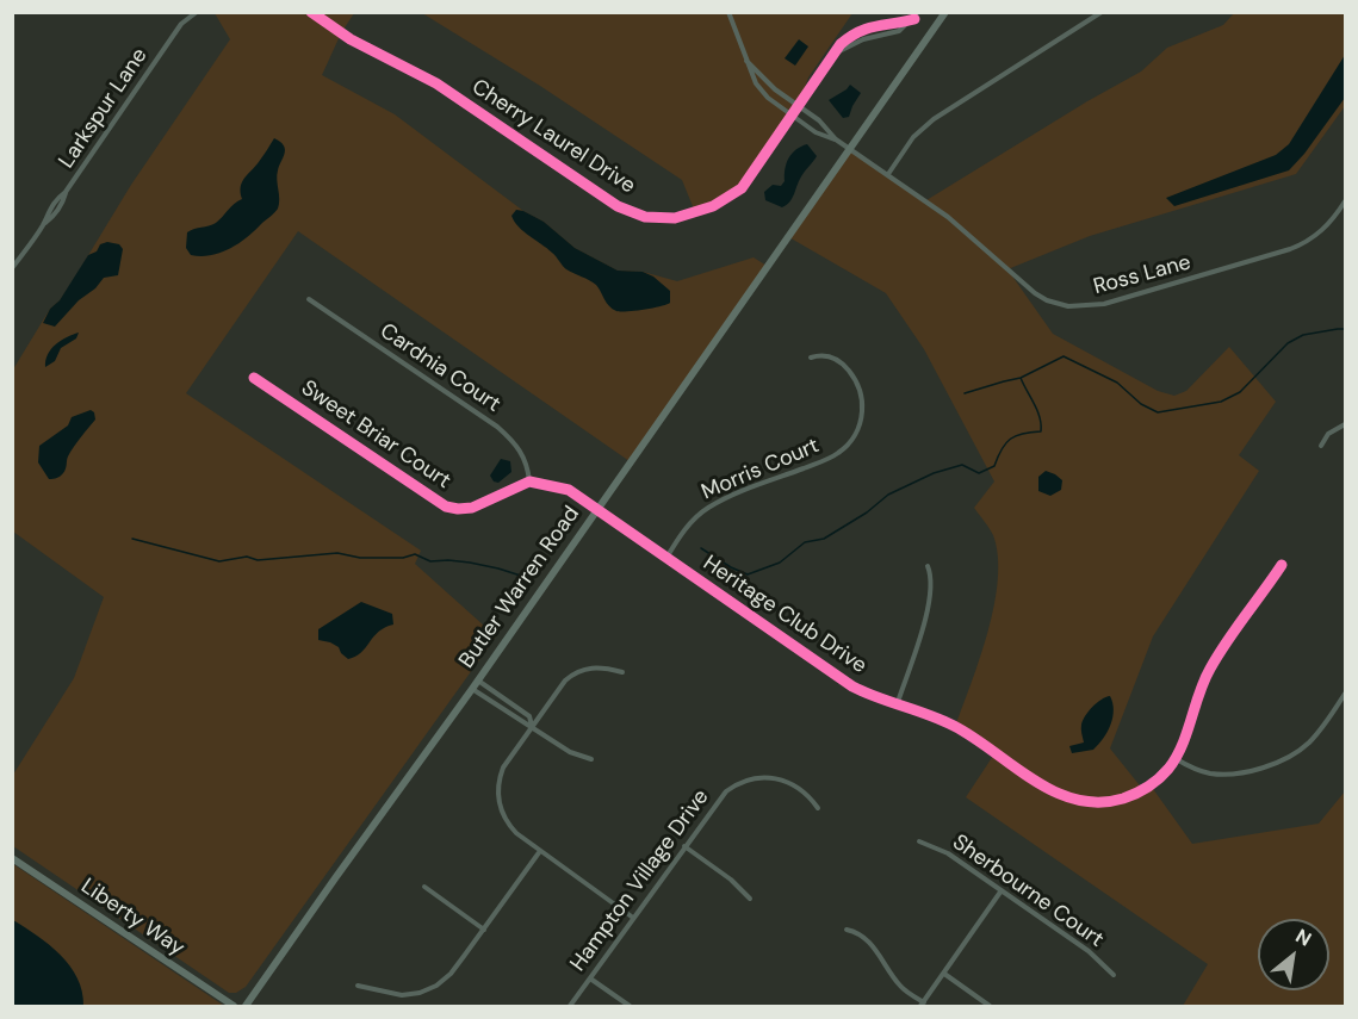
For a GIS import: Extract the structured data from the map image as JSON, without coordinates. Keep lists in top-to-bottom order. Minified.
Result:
{"streets":{"main road":["Butler Warren Road","Liberty Way"],"street":["Larkspur Lane","Cherry Laurel Drive","Ross Lane","Cardnia Court","Sweet Briar Court","Morris Court","Heritage Club Drive","Hampton Village Drive","Sherbourne Court"]},"crossings":[["Ross Lane","Butler Warren Road"],["Cardnia Court","Sweet Briar Court"],["Morris Court","Heritage Club Drive"],["Butler Warren Road","Heritage Club Drive"]],"north":"top right"}
